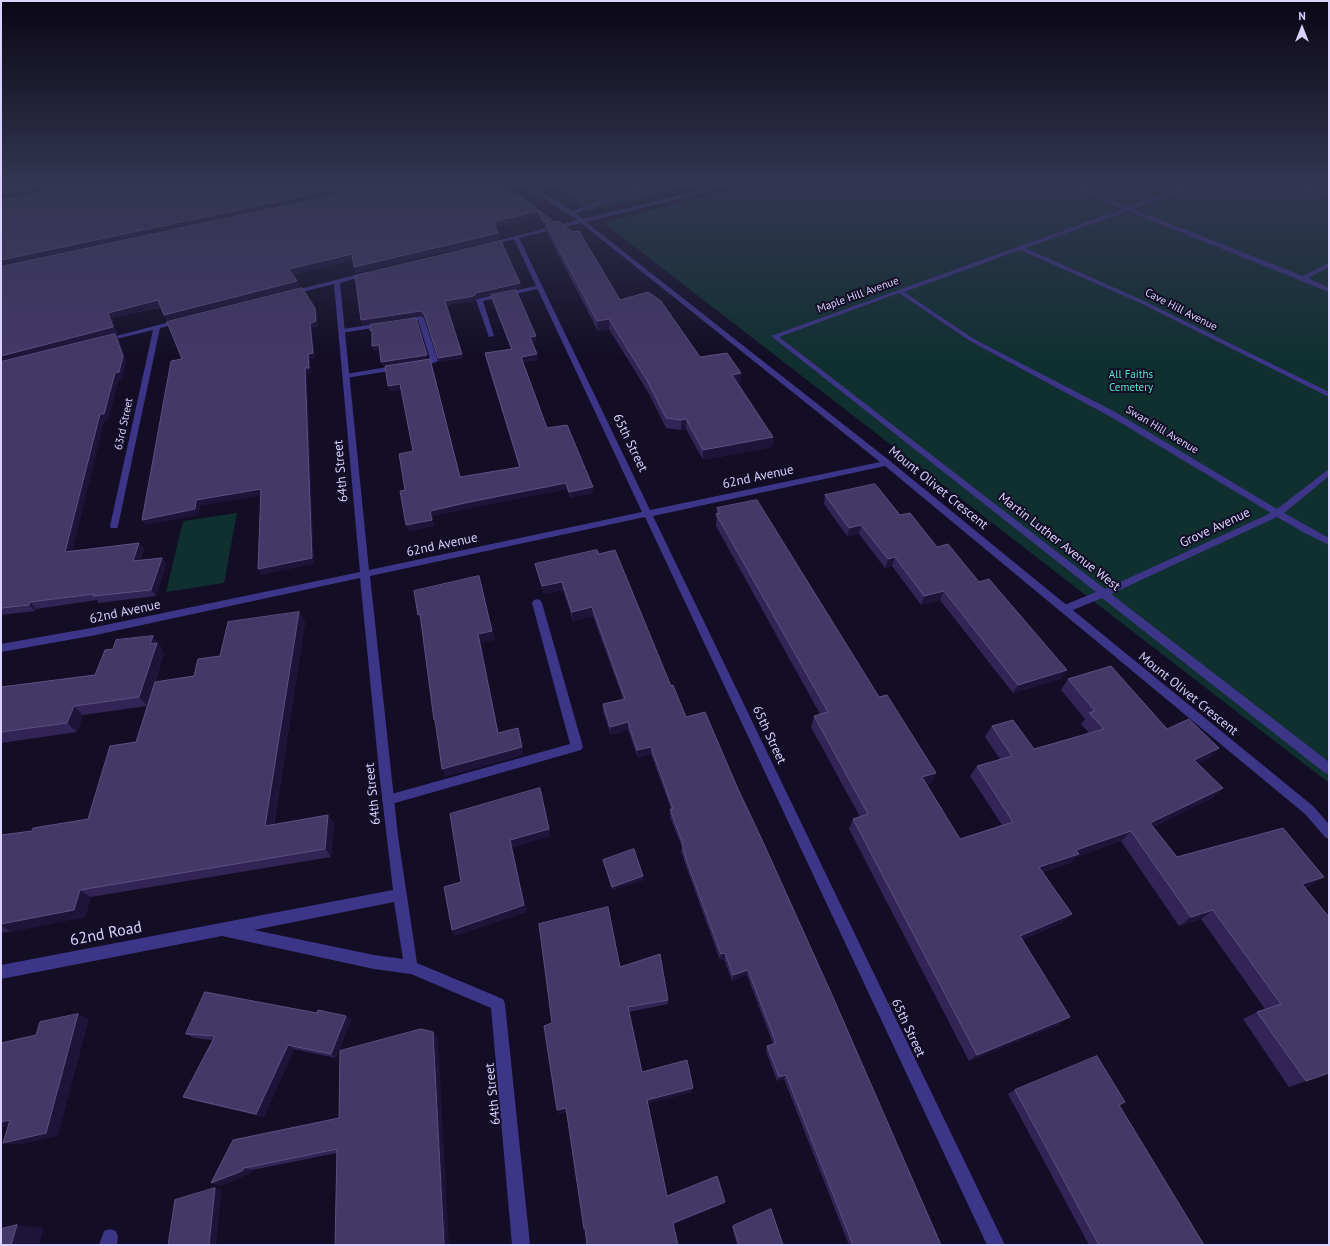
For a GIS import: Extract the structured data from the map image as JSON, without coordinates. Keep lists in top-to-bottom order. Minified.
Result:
{"streets":{"street":["Maple Hill Avenue","Cave Hill Avenue","63rd Street","Swan Hill Avenue","65th Street","64th Street","62nd Avenue","Mount Olivet Crescent","Grove Avenue","Martin Luther Avenue West","62nd Road"]},"crossings":[["Maple Hill Avenue","Cave Hill Avenue"],["Maple Hill Avenue","Swan Hill Avenue"],["Maple Hill Avenue","Martin Luther Avenue West"],["Swan Hill Avenue","Grove Avenue"],["65th Street","62nd Avenue"],["64th Street","62nd Avenue"],["64th Street","62nd Road"],["62nd Avenue","Mount Olivet Crescent"],["Mount Olivet Crescent","Grove Avenue"],["Grove Avenue","Martin Luther Avenue West"]],"parks":["All Faiths Cemetery"],"north":"top"}
